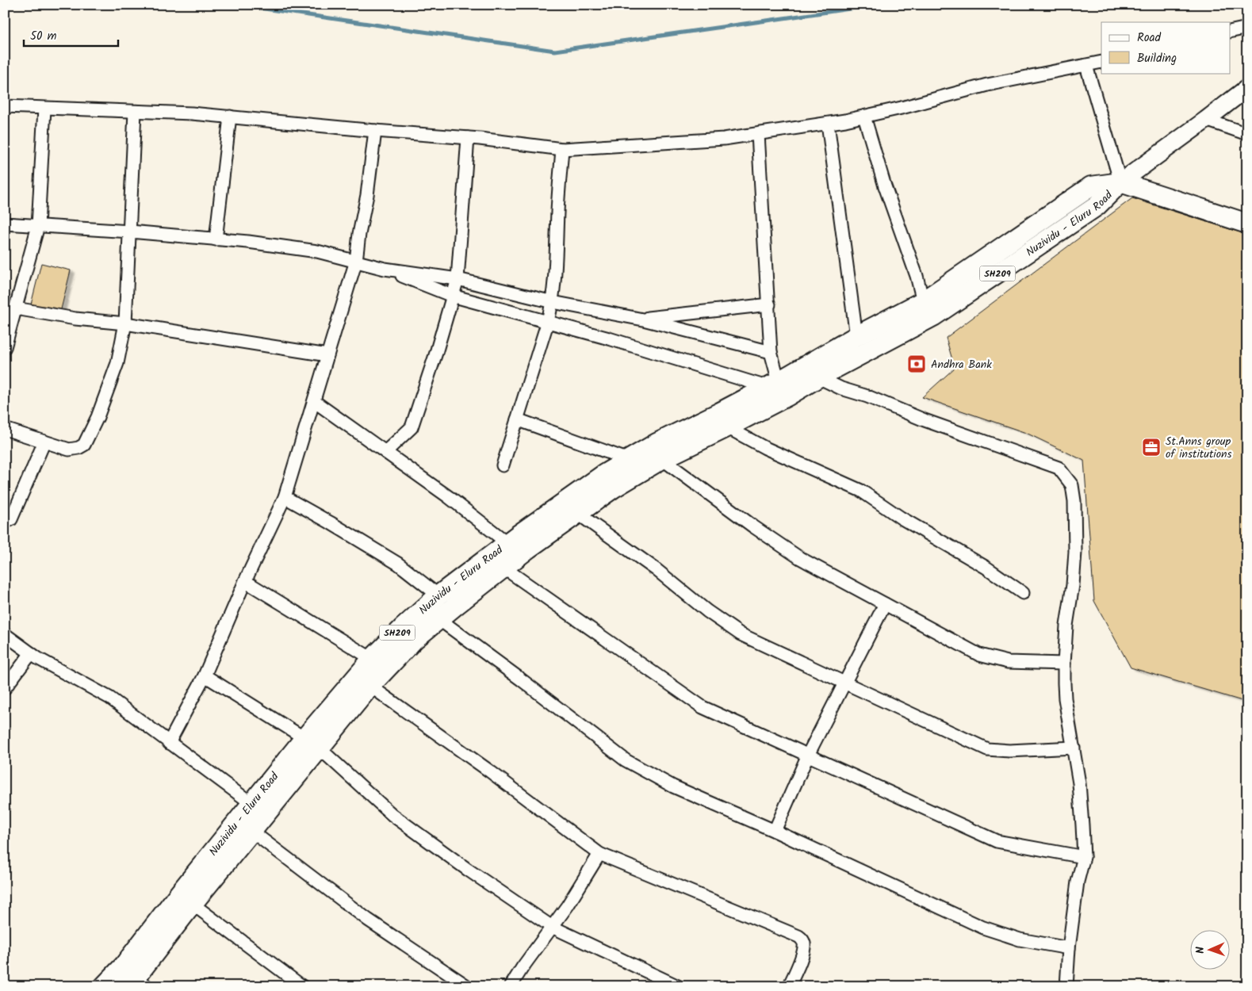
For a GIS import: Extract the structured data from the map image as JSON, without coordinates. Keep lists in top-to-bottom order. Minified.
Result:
{"streets":{"main road":["Nuzividu - Eluru Road","SH209"]},"places":{"bank":["Andhra Bank"],"office":["St.Anns group of institutions"]},"legend":["Road","Building"],"scale_bar":"50 m","north":"left"}
